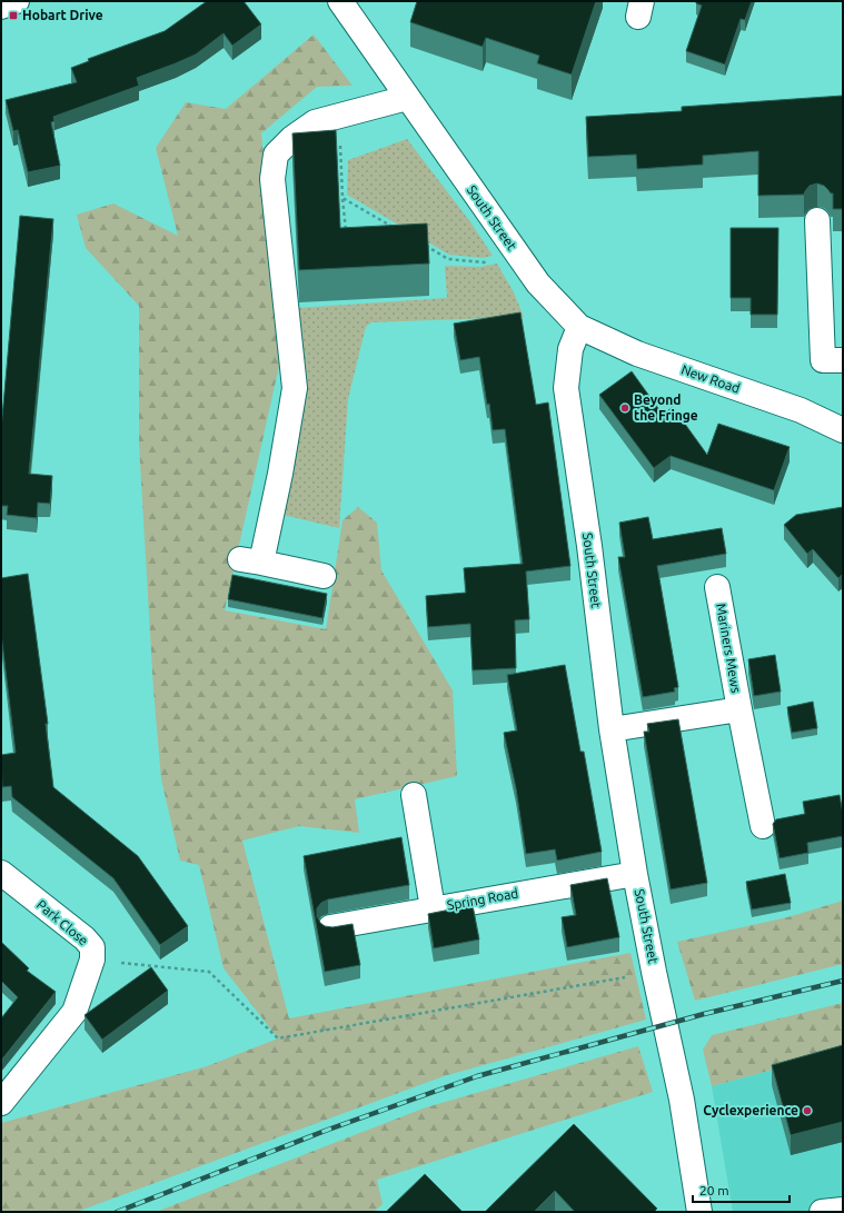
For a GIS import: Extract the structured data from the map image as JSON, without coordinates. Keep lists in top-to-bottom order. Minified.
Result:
{"streets":{"street":["South Street","New Road","Mariners Mews","Spring Road","Park Close"]},"crossings":[["South Street","New Road"],["South Street","Mariners Mews"],["South Street","Spring Road"]],"places":{"transit":["Hobart Drive"],"other":["Beyond the Fringe","Cyclexperience"]},"scale_bar":"20 m"}
